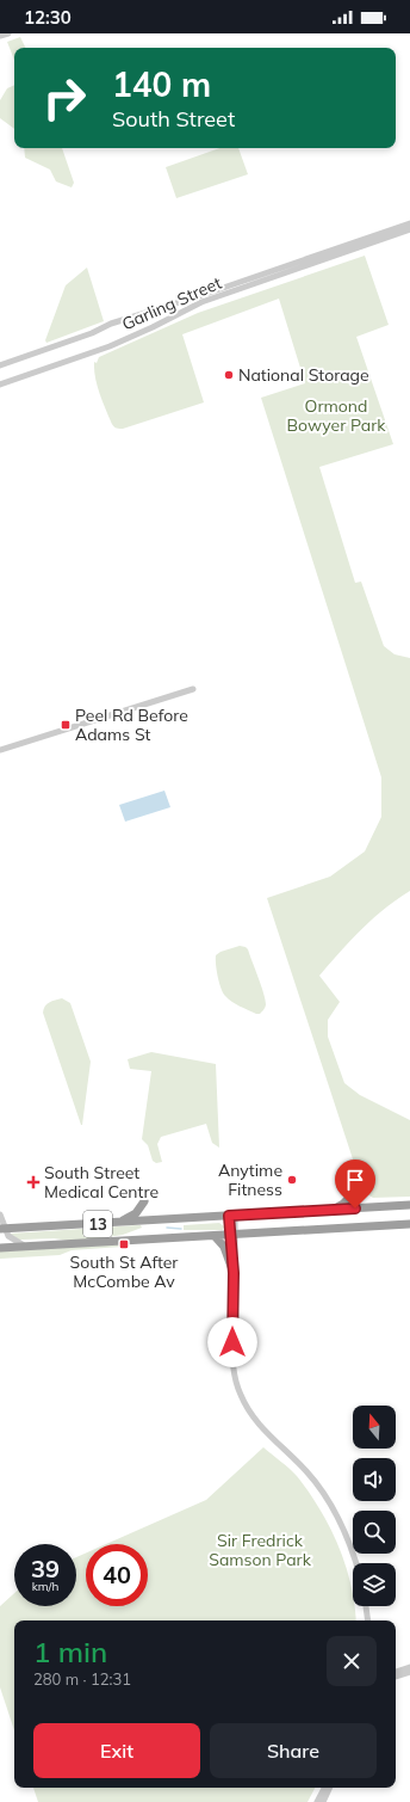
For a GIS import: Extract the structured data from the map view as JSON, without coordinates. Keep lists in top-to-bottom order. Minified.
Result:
{"streets":{"highway":["13"],"street":["Garling Street"]},"parks":["Ormond Bowyer Park","Sir Fredrick Samson Park"],"places":{"other":["National Storage","Anytime Fitness"],"transit":["Peel Rd Before Adams St","South St After McCombe Av"],"health":["South Street Medical Centre"]},"north":"top","page":{"status":"12:30","turn":["140 m","South Street"],"speed":"39 km/h","limit":"40","heading":["1 min","280 m · 12:31"],"buttons":["Exit","Share"]}}
